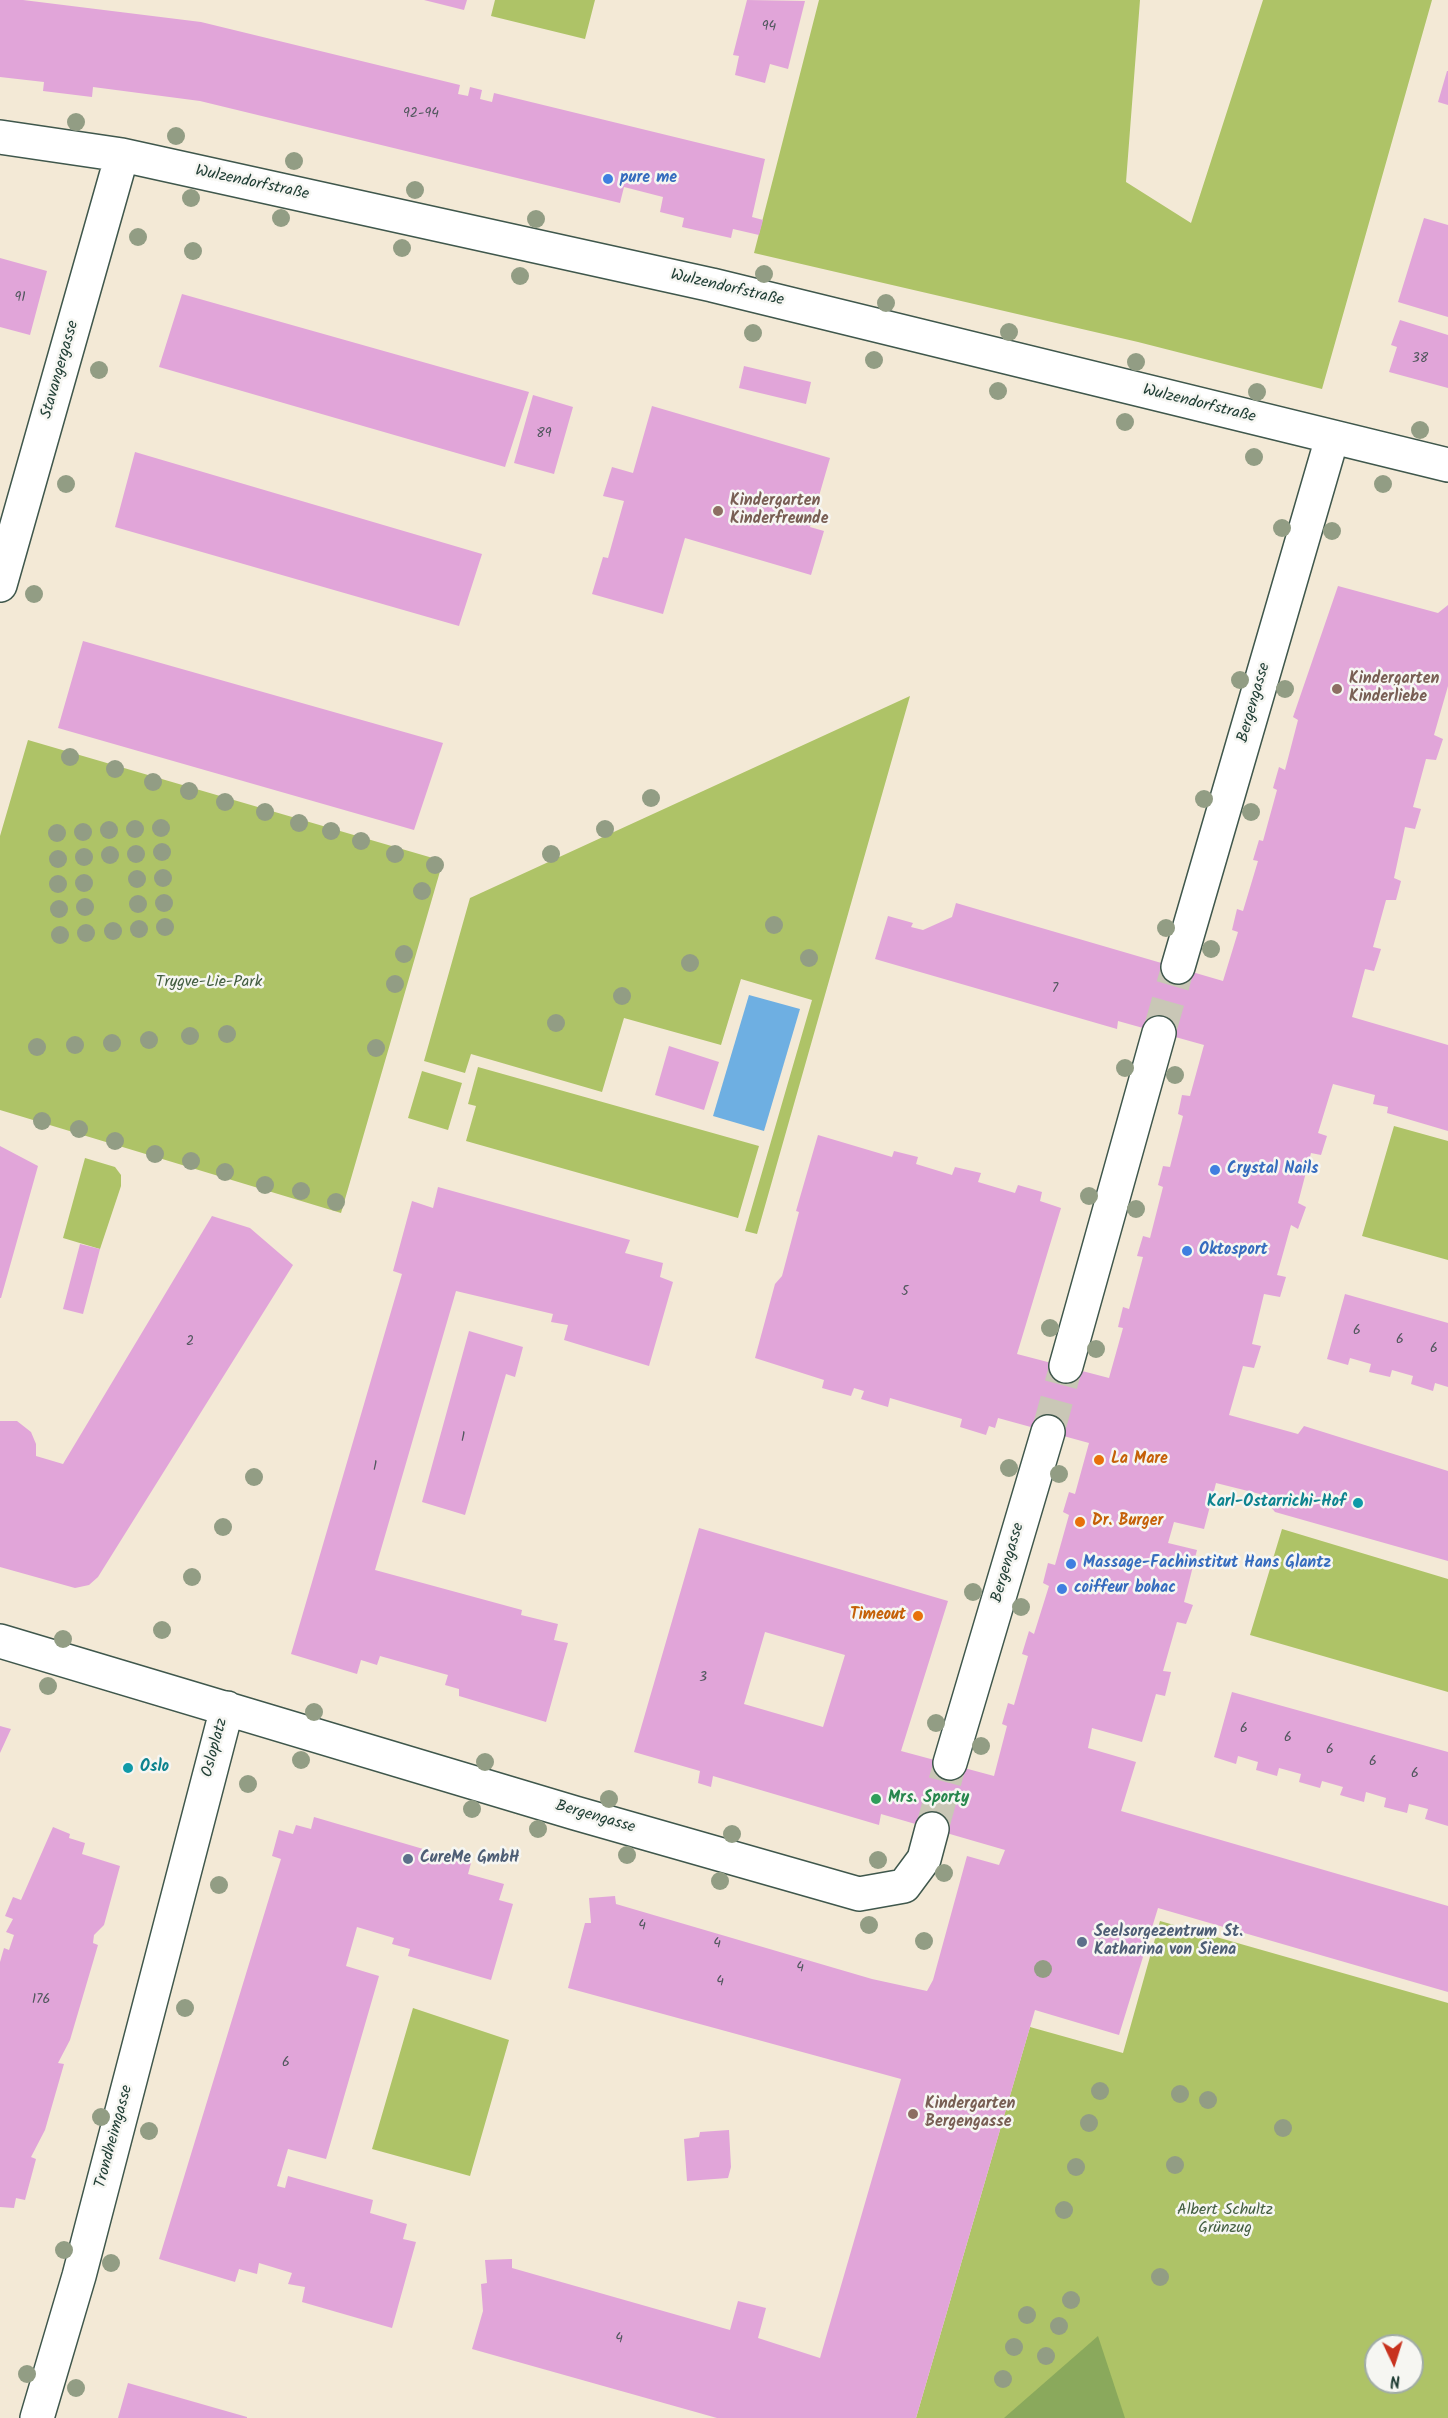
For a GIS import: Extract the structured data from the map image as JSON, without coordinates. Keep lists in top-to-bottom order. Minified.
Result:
{"streets":{"street":["Wulzendorfstraße","Stavangergasse","Bergengasse","Osloplatz","Trondheimgasse"]},"crossings":[["Wulzendorfstraße","Stavangergasse"],["Wulzendorfstraße","Bergengasse"],["Bergengasse","Osloplatz"],["Osloplatz","Trondheimgasse"]],"parks":["Trygve-Lie-Park","Albert Schultz Grünzug"],"places":["pure me","Kindergarten Kinderfreunde","Kindergarten Kinderliebe","Crystal Nails","Oktosport","La Mare","Karl-Ostarrichi-Hof","Dr. Burger","Massage-Fachinstitut Hans Glantz","coiffeur bohac","Timeout","Oslo","Mrs. Sporty","CureMe GmbH","Seelsorgezentrum St. Katharina von Siena","Kindergarten Bergengasse"],"house_numbers":["94","92-94","91","38","89","7","5","6","6","2","6","1","1","3","6","6","6","6","6","4","4","4","4","176","6","4"],"north":"bottom"}
